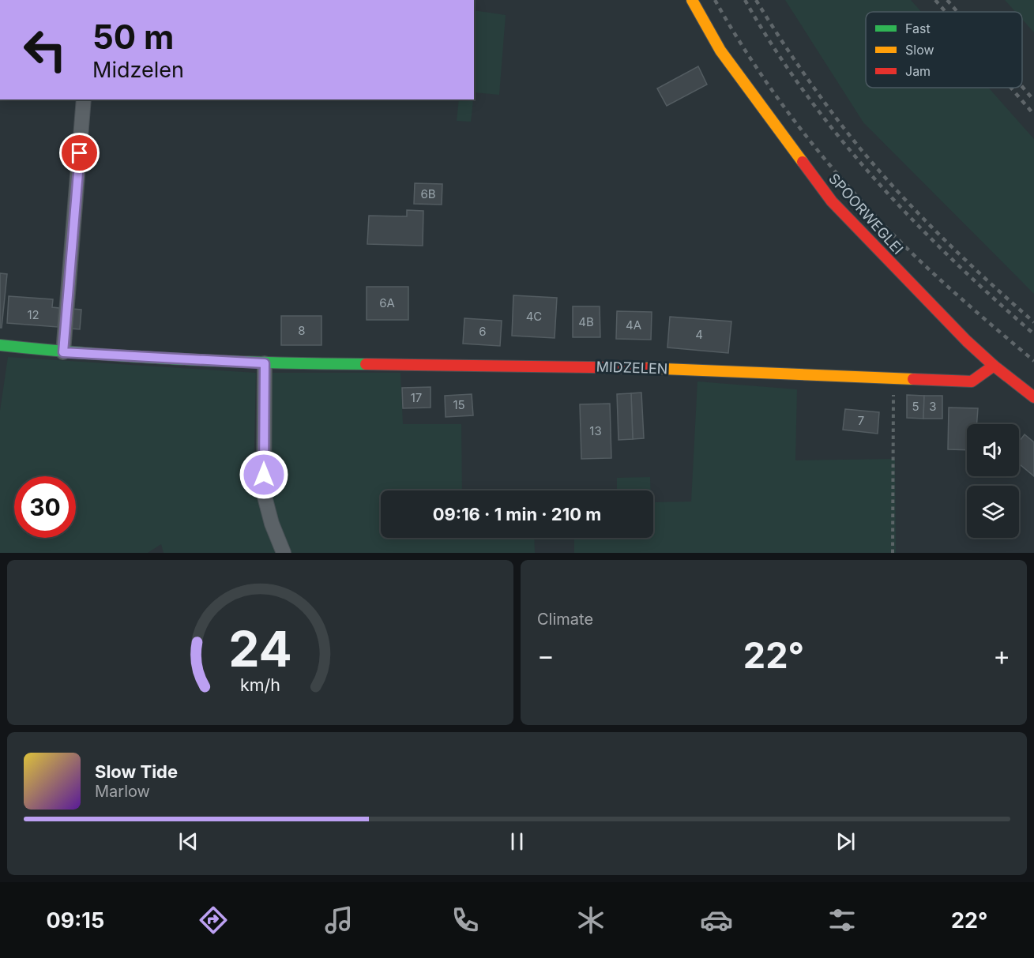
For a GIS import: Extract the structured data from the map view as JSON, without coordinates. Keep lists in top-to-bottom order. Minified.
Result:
{"streets":{"street":["SPOORWEGLEI","MIDZELEN"]},"crossings":[["SPOORWEGLEI","MIDZELEN"]],"house_numbers":["6B","6A","12","4C","4B","4A","8","6","4","17","15","5","3","7","13"],"legend":["Fast","Slow","Jam"],"page":{"turn":["50 m","Midzelen"],"limit":"30","trip":"09:16 · 1 min · 210 m","tile":"Climate","heat":["−","22°","+"],"song":["Slow Tide","Marlow"],"tabs":["09:15","22°"],"gauge":["24","km/h"]}}
